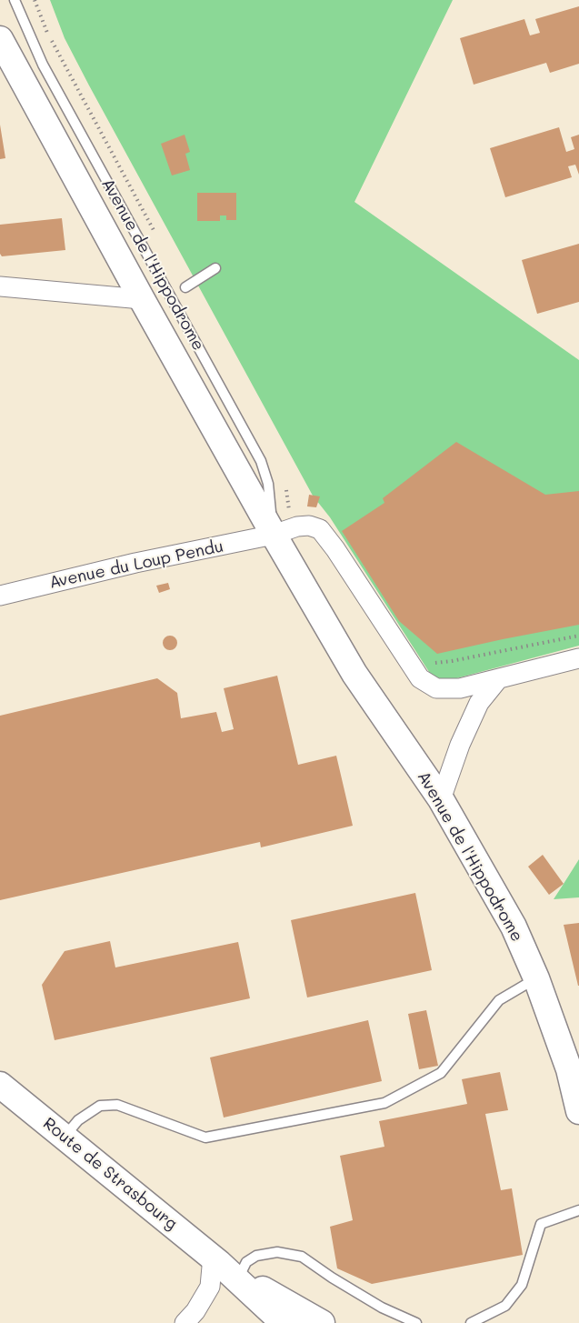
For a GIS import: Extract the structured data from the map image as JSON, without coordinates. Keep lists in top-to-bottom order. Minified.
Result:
{"streets":{"main road":["Avenue de l'Hippodrome","Route de Strasbourg"],"street":["Avenue du Loup Pendu"]},"crossings":[["Avenue de l'Hippodrome","Avenue du Loup Pendu"]]}
